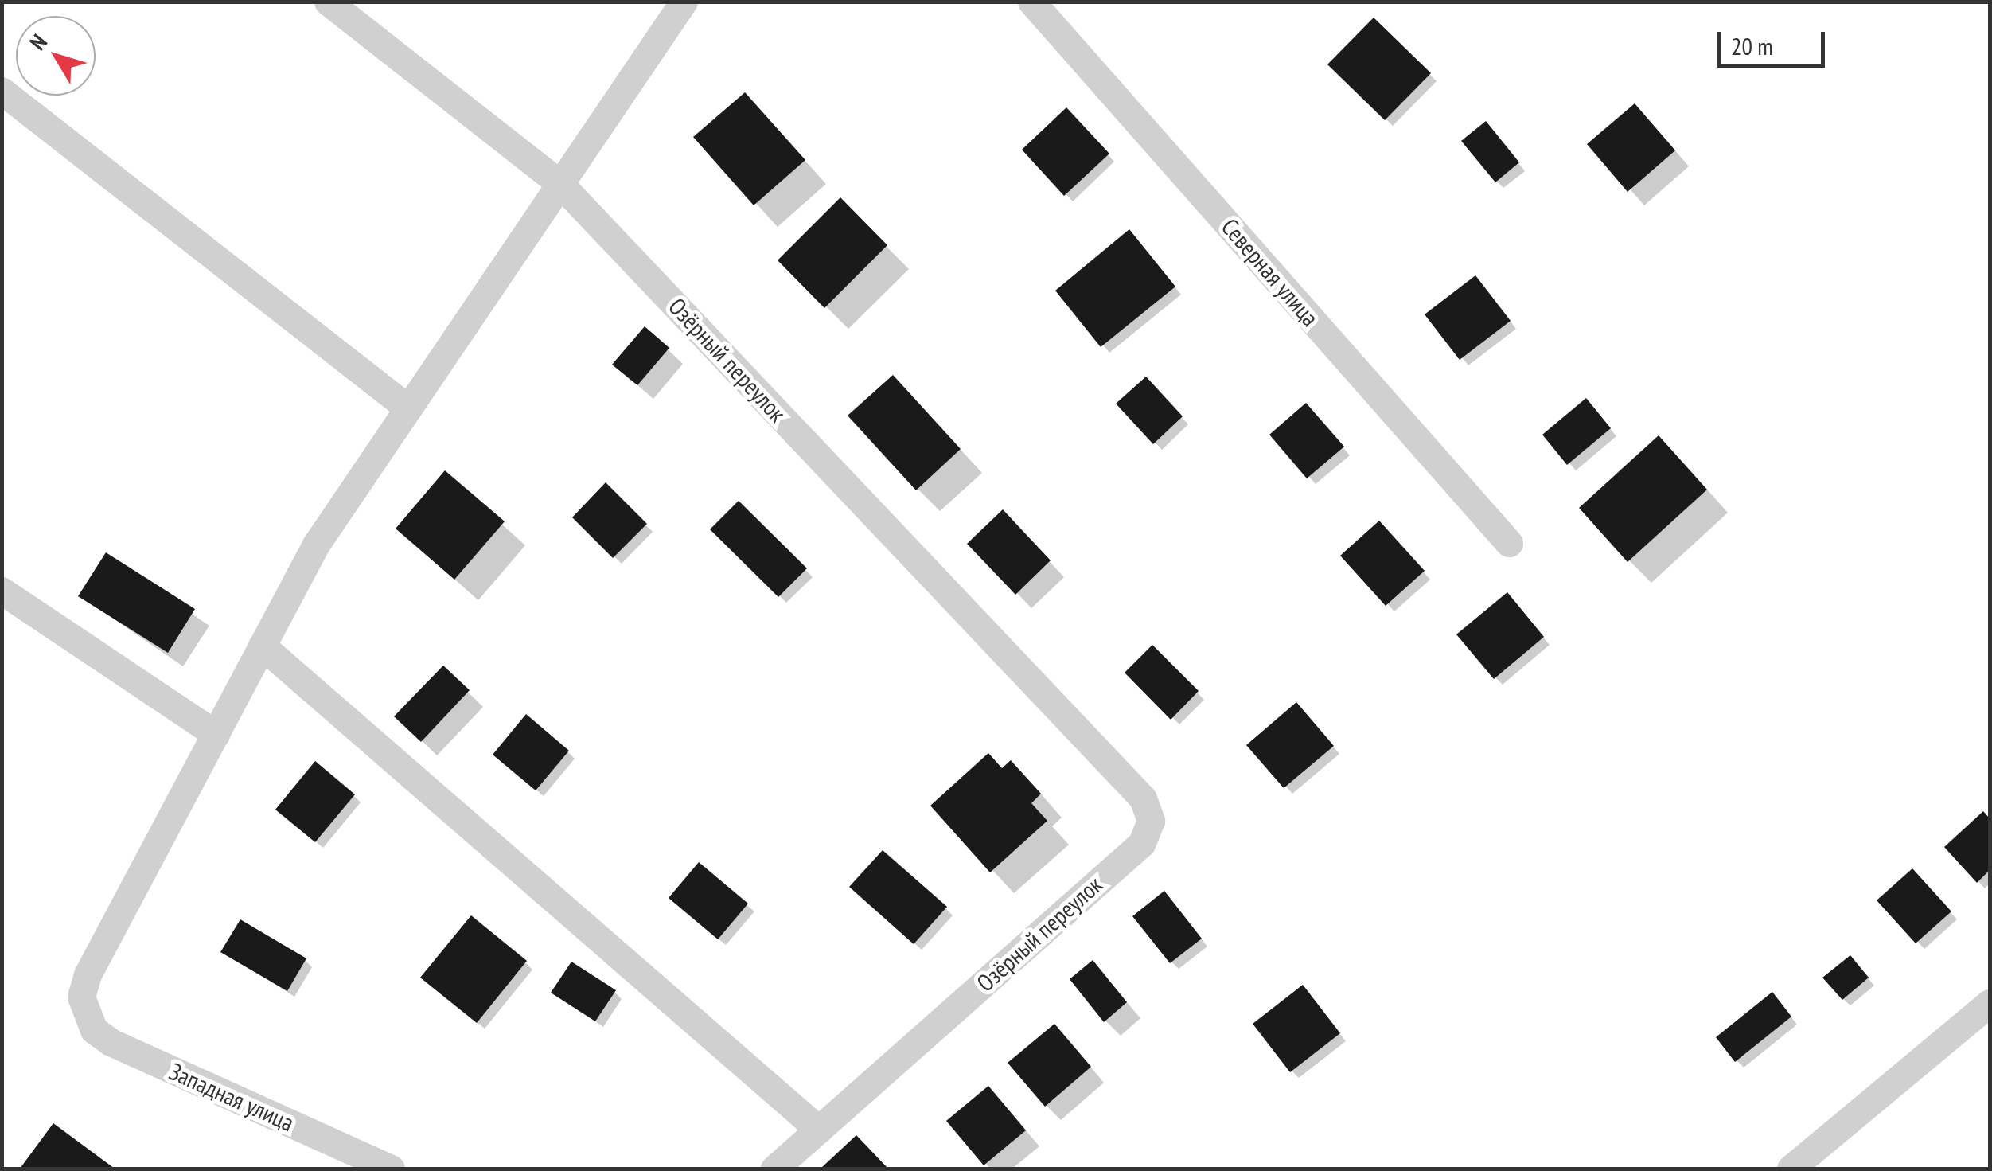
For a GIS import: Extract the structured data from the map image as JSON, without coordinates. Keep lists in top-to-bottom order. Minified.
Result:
{"streets":{"street":["Северная улица","Озёрный переулок","Западная улица"]},"scale_bar":"20 m","north":"top left"}
